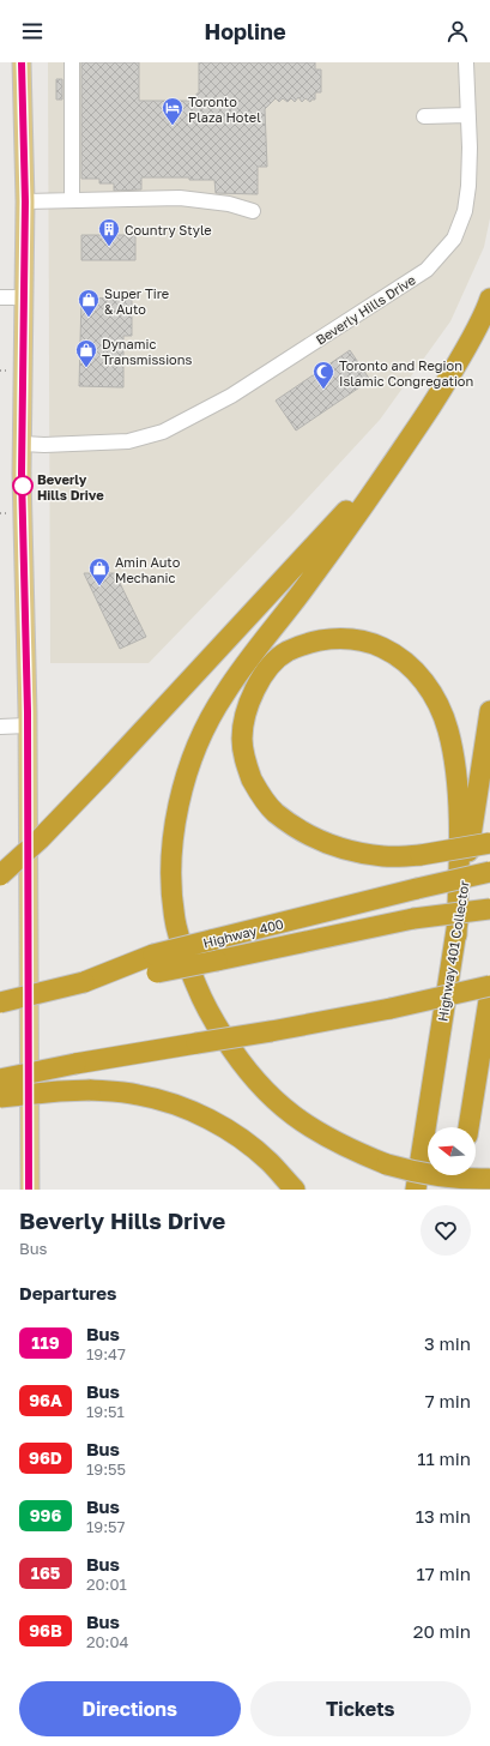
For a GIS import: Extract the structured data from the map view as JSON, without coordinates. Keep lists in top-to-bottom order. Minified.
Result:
{"streets":{"highway":["Highway 400","Highway 401 Collector"],"street":["Beverly Hills Drive"]},"places":{"hotel":["Toronto Plaza Hotel"],"building":["Country Style"],"shop":["Super Tire & Auto","Dynamic Transmissions","Amin Auto Mechanic"],"mosque":["Toronto and Region Islamic Congregation"],"other":["Beverly Hills Drive"]},"lines":["bus line 119"],"north":"left","page":{"header":"Hopline","heading":[["Beverly Hills Drive","Bus"],"Departures"],"list":[{"mark":"119","name":"Bus","note":"19:47","value":"3 min"},{"mark":"96A","name":"Bus","note":"19:51","value":"7 min"},{"mark":"96D","name":"Bus","note":"19:55","value":"11 min"},{"mark":"996","name":"Bus","note":"19:57","value":"13 min"},{"mark":"165","name":"Bus","note":"20:01","value":"17 min"},{"mark":"96B","name":"Bus","note":"20:04","value":"20 min"}],"buttons":["Directions","Tickets"]}}
